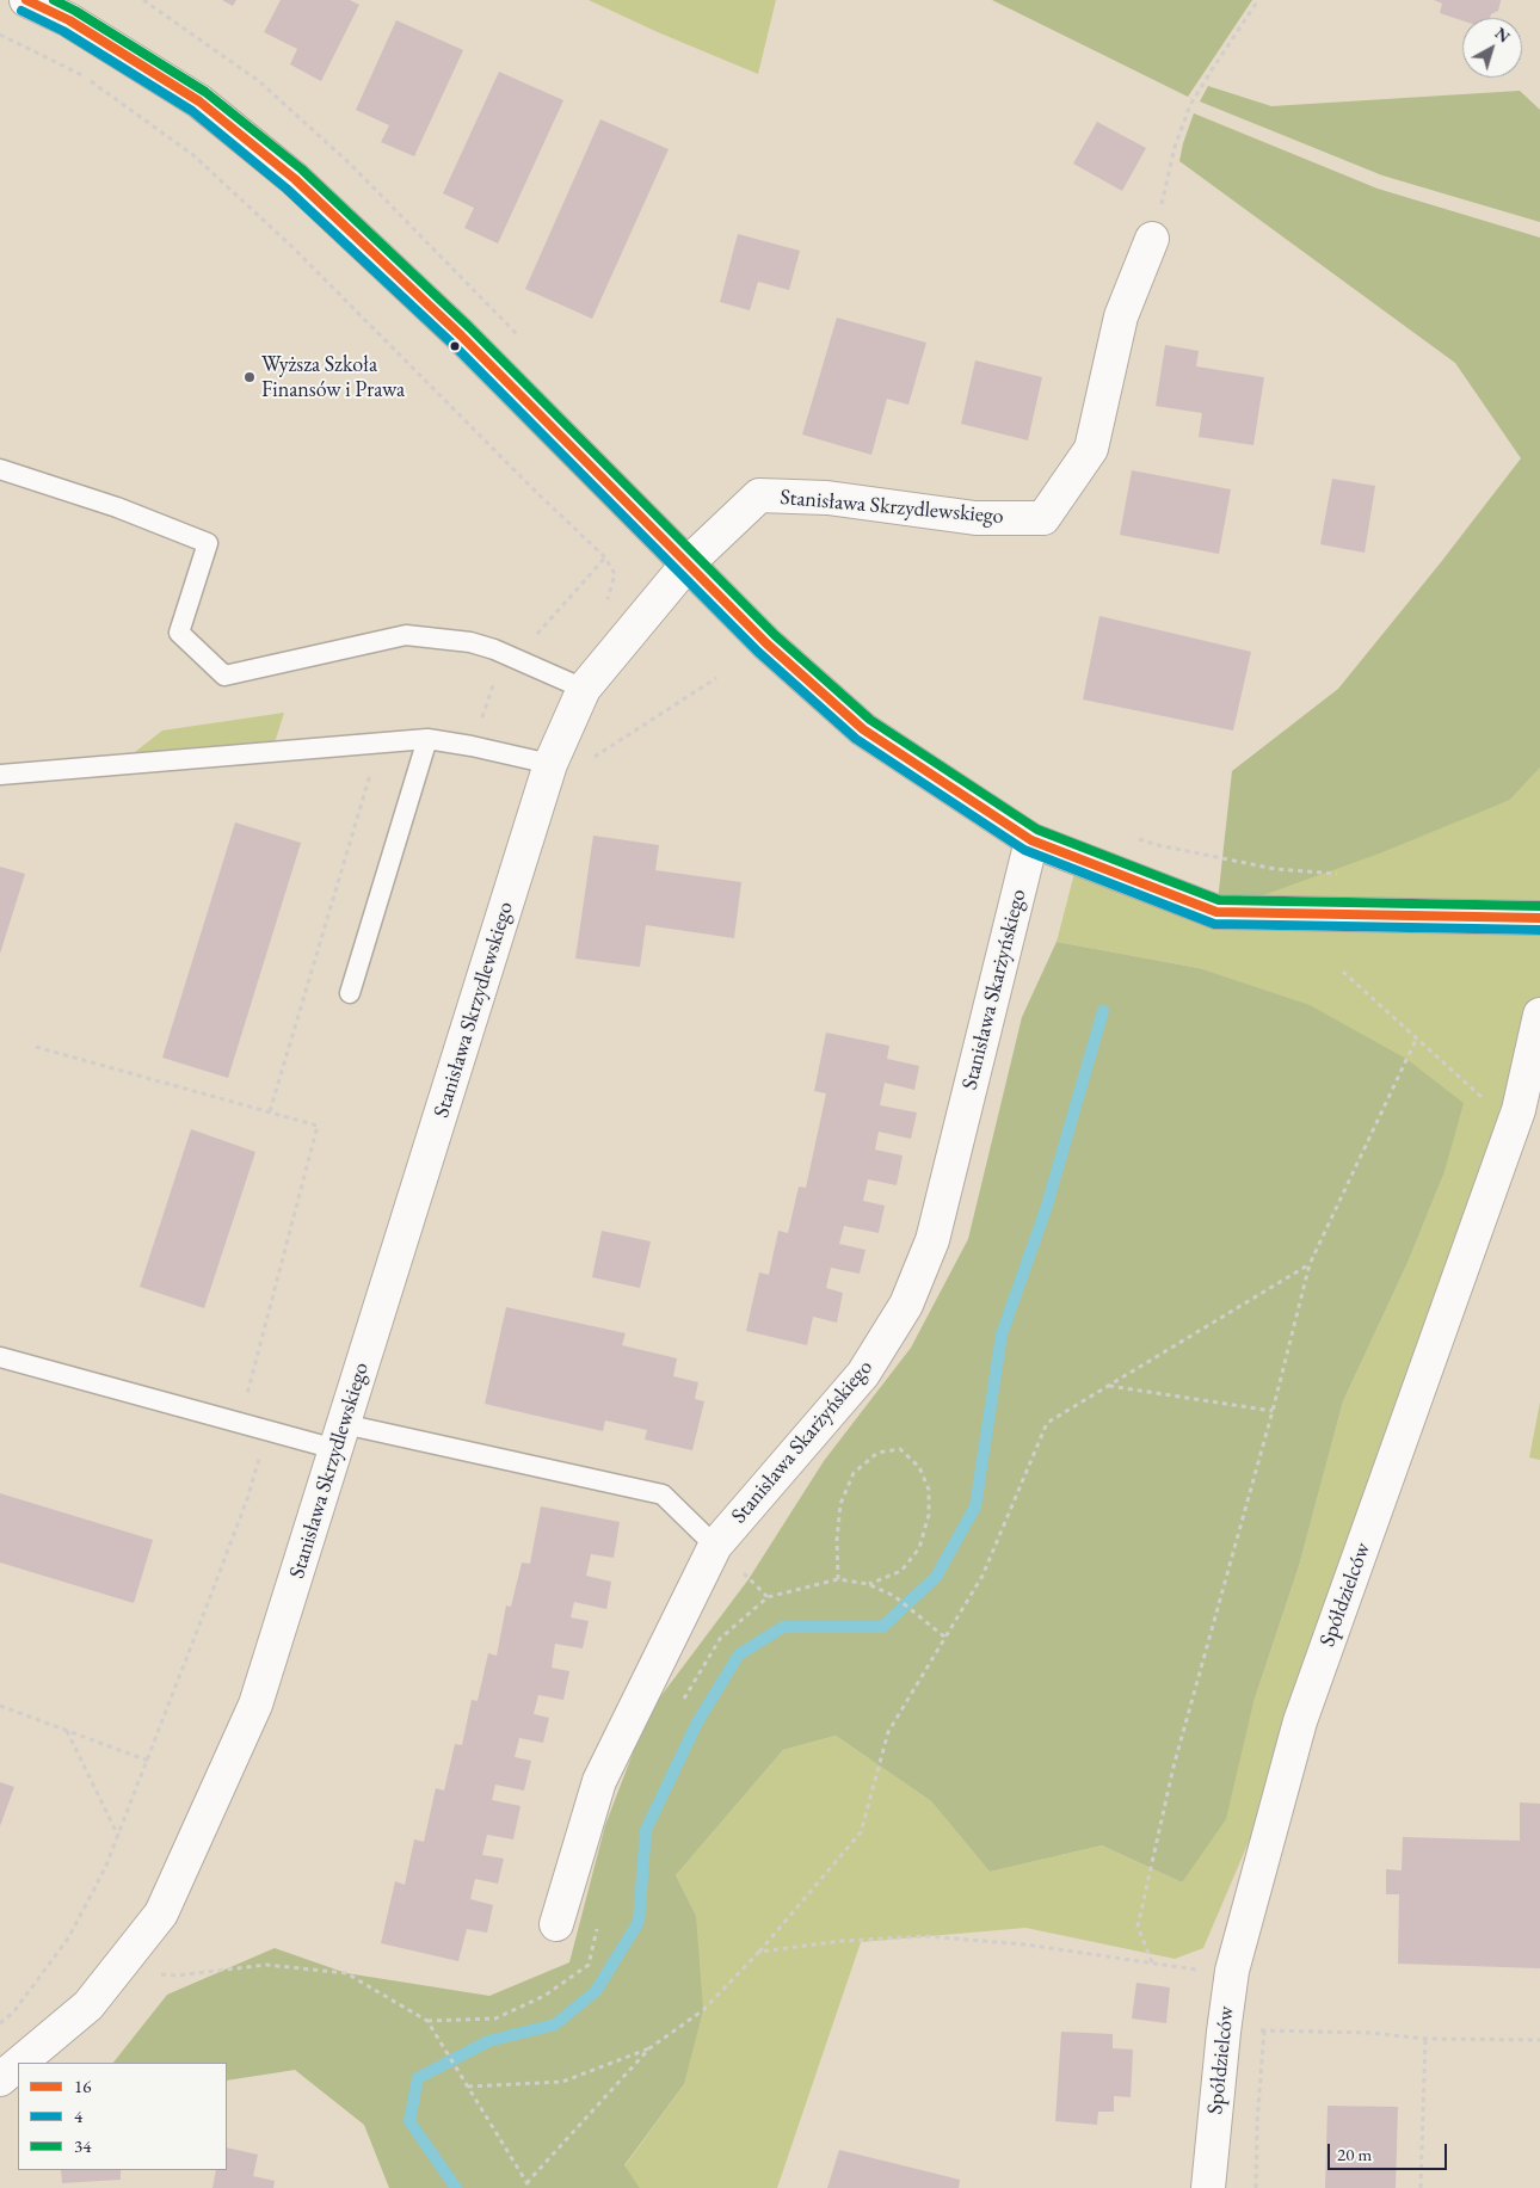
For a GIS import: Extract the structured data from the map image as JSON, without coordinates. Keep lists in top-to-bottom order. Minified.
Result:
{"streets":{"street":["Stanisława Skrzydlewskiego","Stanisława Skarżyńskiego","Spółdzielców"]},"places":["Wyższa Szkoła Finansów i Prawa"],"lines":["transit line 16","transit line 34","transit line 4"],"legend":["16","4","34"],"scale_bar":"20 m","north":"top right"}
